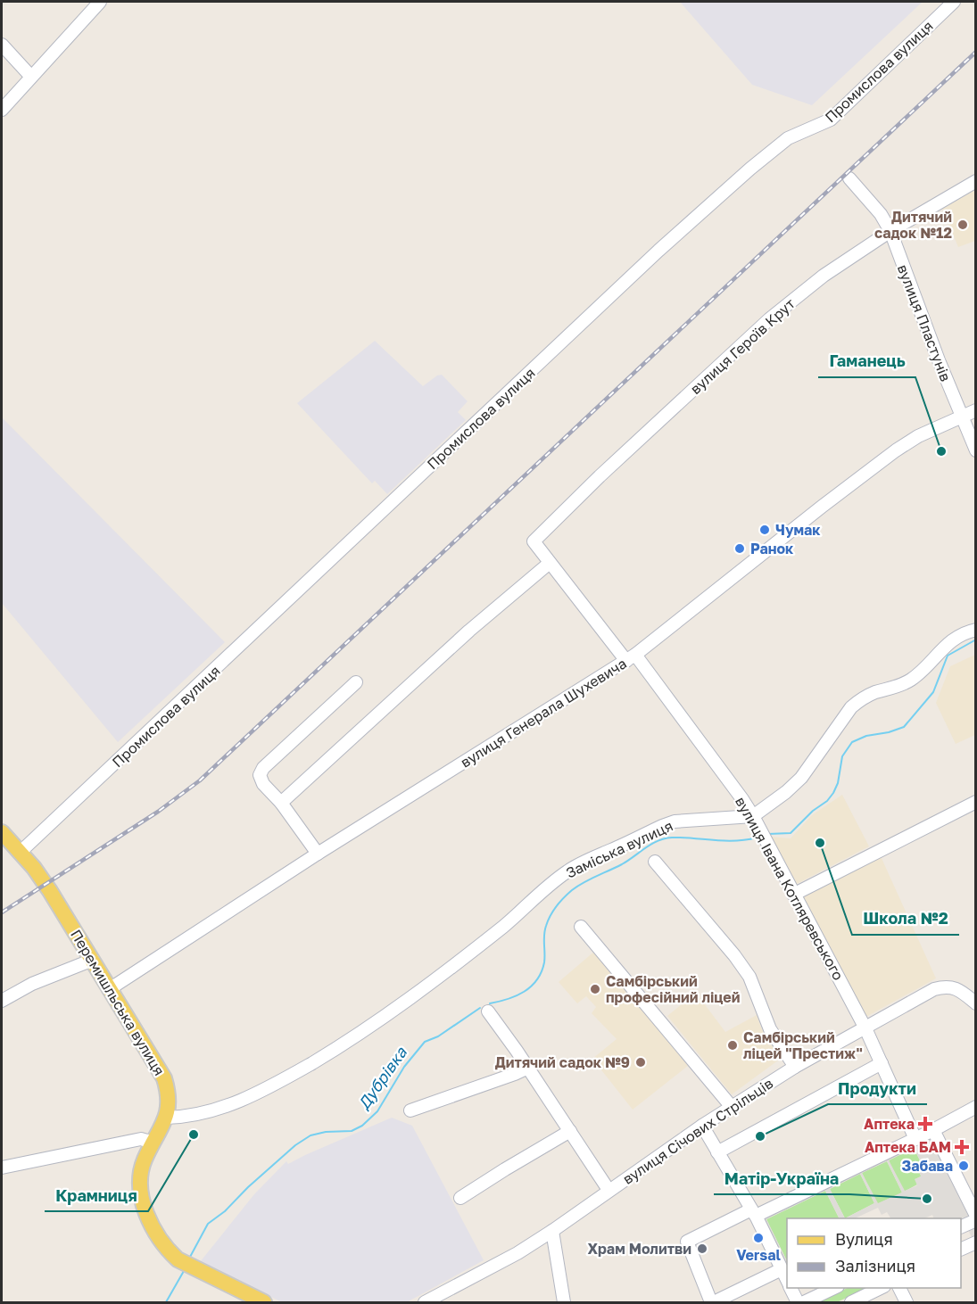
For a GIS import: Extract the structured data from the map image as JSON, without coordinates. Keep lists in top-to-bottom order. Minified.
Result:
{"streets":{"main road":["Перемишльська вулиця"],"street":["Промислова вулиця","вулиця Пластунів","вулиця Героїв Крут","вулиця Генерала Шухевича","Заміська вулиця","вулиця Івана Котляревського","вулиця Січових Стрільців"]},"crossings":[["Промислова вулиця","Перемишльська вулиця"],["вулиця Пластунів","вулиця Героїв Крут"],["вулиця Пластунів","вулиця Генерала Шухевича"],["вулиця Героїв Крут","вулиця Івана Котляревського"],["вулиця Генерала Шухевича","вулиця Івана Котляревського"],["вулиця Генерала Шухевича","Перемишльська вулиця"],["Заміська вулиця","вулиця Івана Котляревського"],["Заміська вулиця","Перемишльська вулиця"],["вулиця Івана Котляревського","вулиця Січових Стрільців"]],"water":["Дубрівка"],"places":{"other":["Дитячий садок №12","Гаманець","Чумак","Ранок","Школа №2","Самбірський професійний ліцей","Самбірський ліцей \"Престиж\"","Дитячий садок №9","Крамниця","Продукти","Забава","Матір-Україна","Versal","Храм Молитви"],"health":["Аптека","Аптека БАМ"]},"legend":["Вулиця","Залізниця"]}
